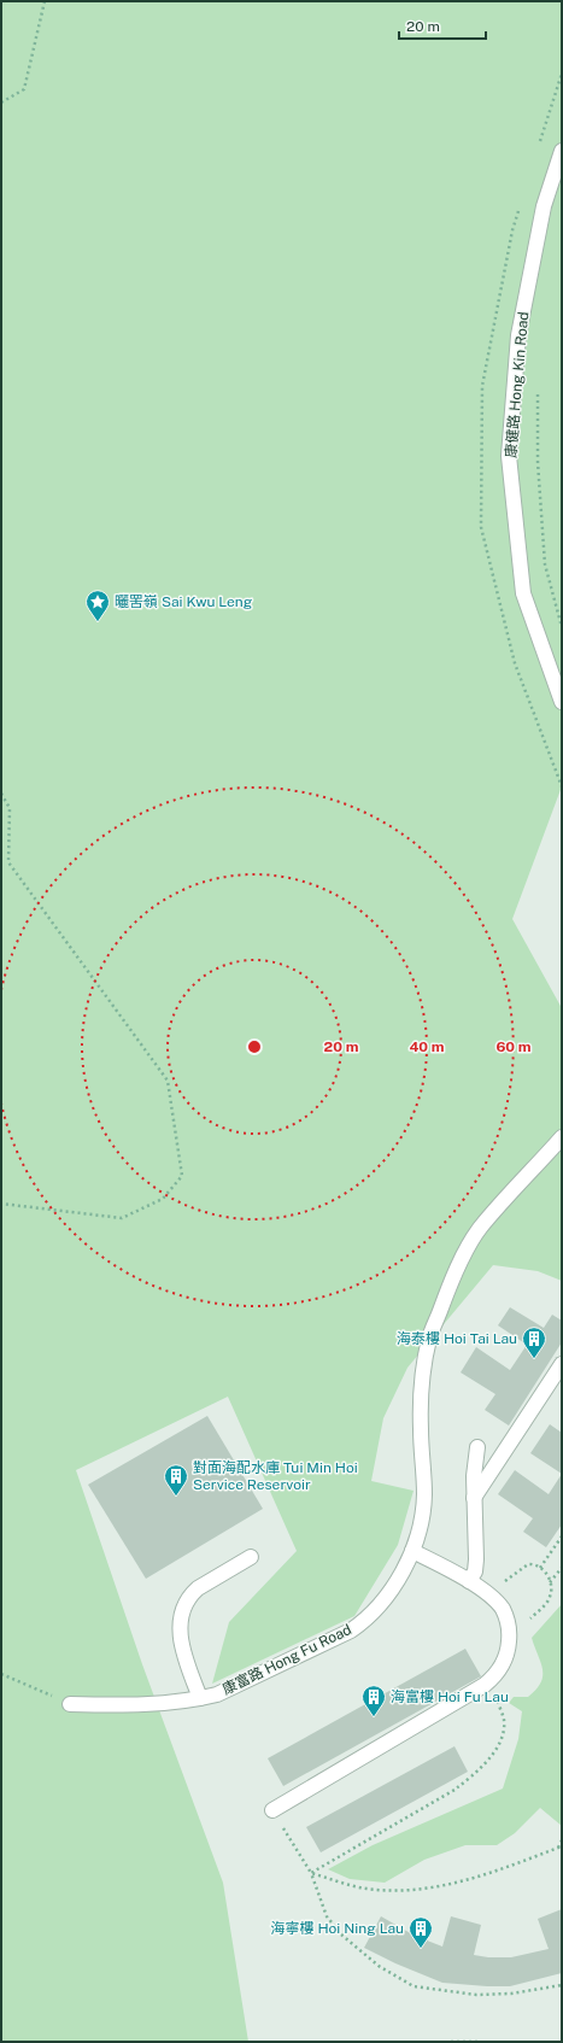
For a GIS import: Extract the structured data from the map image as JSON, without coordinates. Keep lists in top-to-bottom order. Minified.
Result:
{"streets":{"street":["康健路 Hong Kin Road","康富路 Hong Fu Road"]},"places":{"place":["曬罟嶺 Sai Kwu Leng"],"building":["海泰樓 Hoi Tai Lau","對面海配水庫 Tui Min Hoi Service Reservoir","海富樓 Hoi Fu Lau","海寧樓 Hoi Ning Lau"]},"scale_bar":"20 m","rings":["20 m","40 m","60 m"]}
